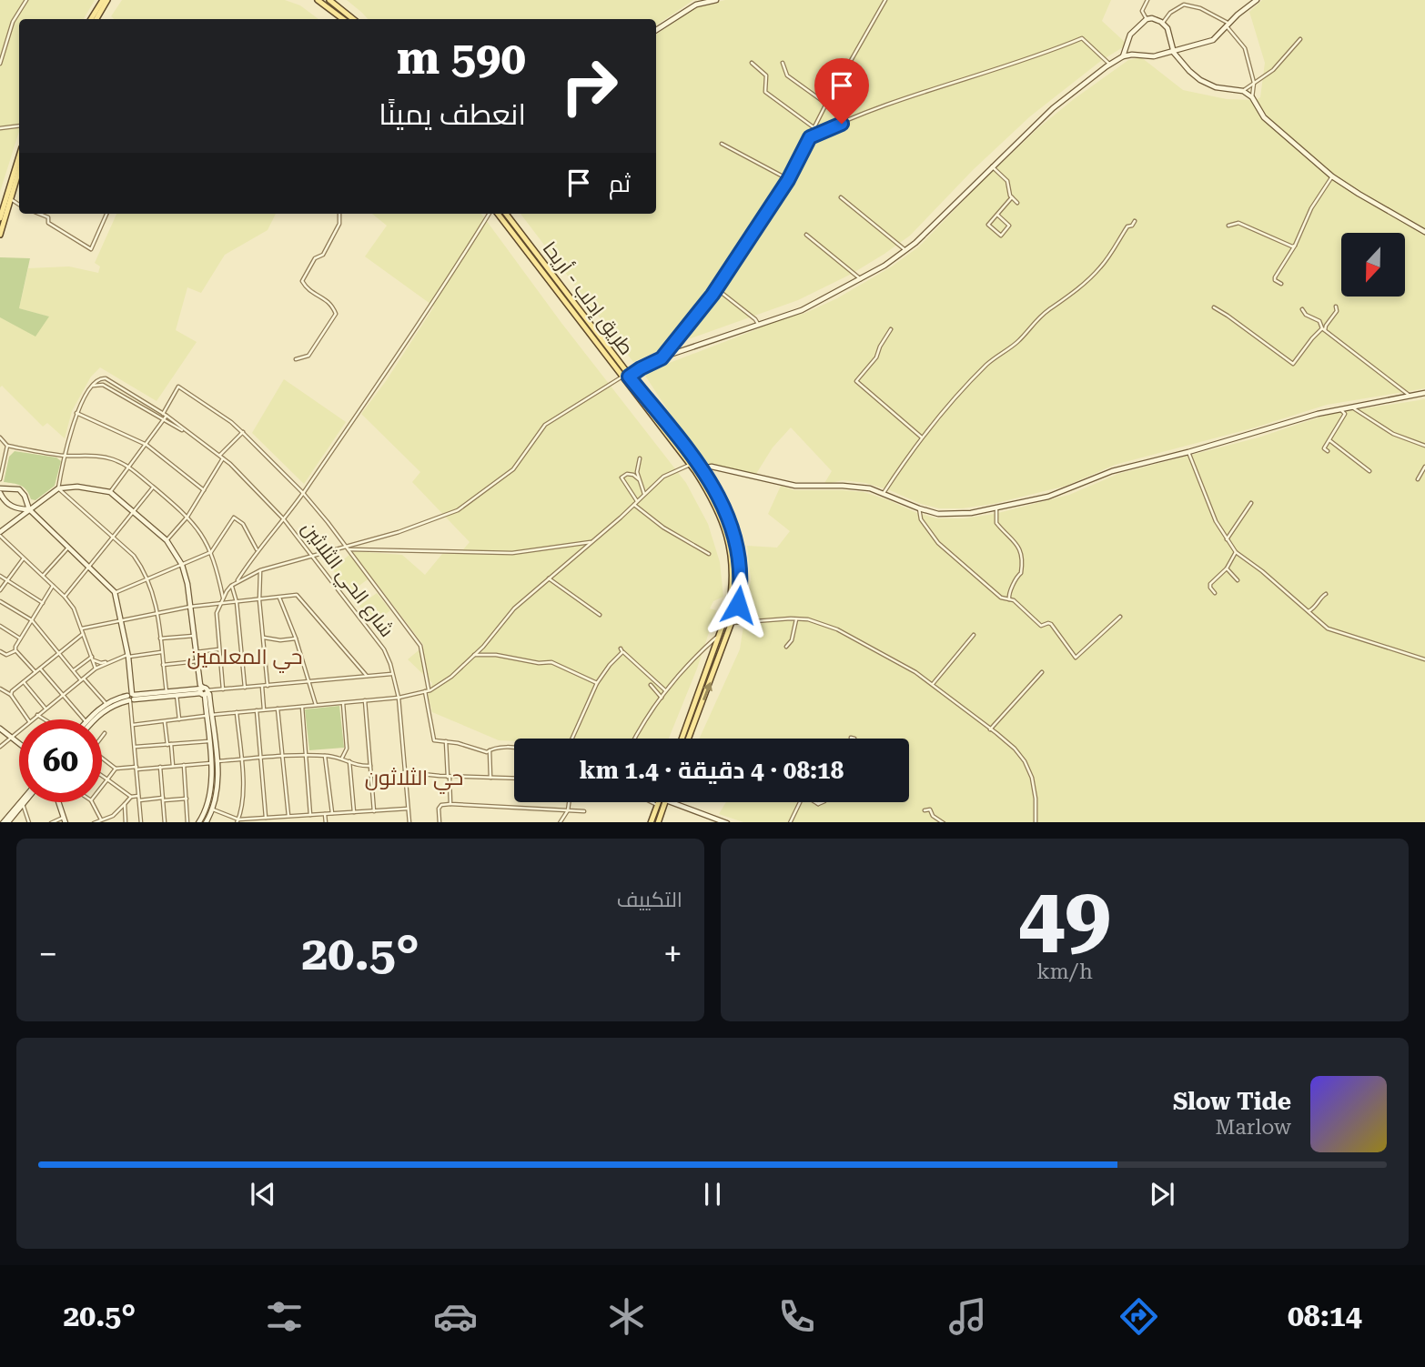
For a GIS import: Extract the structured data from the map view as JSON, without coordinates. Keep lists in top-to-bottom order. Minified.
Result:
{"streets":{"main road":["طريق إدلب - أريحا"],"street":["شارع الحي الثلاثين"]},"districts":["حي المعلمين","حي الثلاثون"],"north":"bottom","page":{"turn":["590 m","انعطف يمينًا"],"then":"ثم","limit":"60","trip":"08:18 · 4 دقيقة · 1.4 km","tile":[["49","km/h"],"التكييف"],"heat":["−","20.5°","+"],"song":["Slow Tide","Marlow"],"tabs":["08:14","20.5°"]}}
